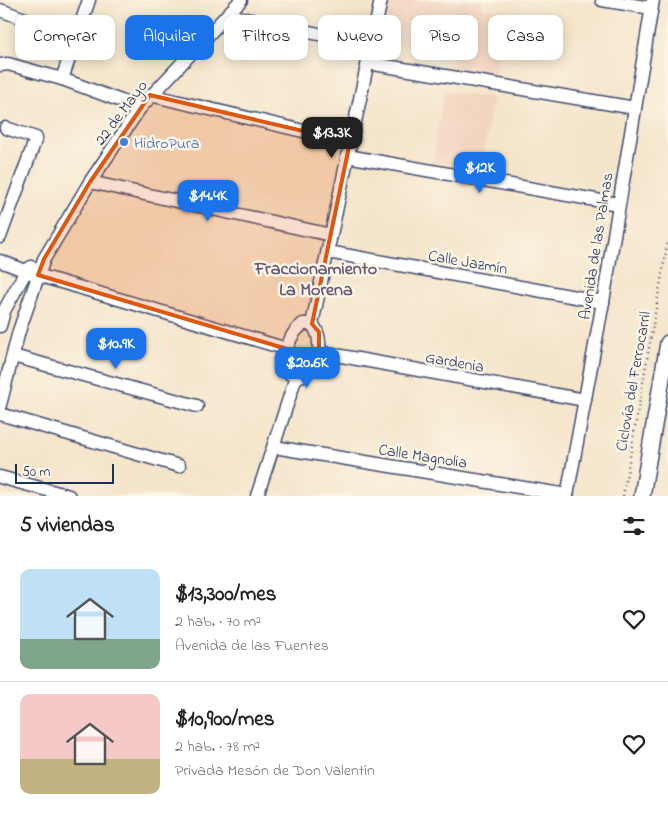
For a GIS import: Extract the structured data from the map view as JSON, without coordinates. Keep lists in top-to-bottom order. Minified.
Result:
{"streets":{"street":["22 de Mayo","Avenida de las Palmas","Calle Jazmín","Gardenia","Calle Magnolia"],"path":["Ciclovía del Ferrocarril"]},"crossings":[["Avenida de las Palmas","Calle Jazmín"],["Avenida de las Palmas","Gardenia"],["Avenida de las Palmas","Calle Magnolia"]],"districts":["Fraccionamiento La Morena"],"places":["HidroPura"],"scale_bar":"50 m","page":{"chip":["Comprar","Alquilar","Filtros","Nuevo","Piso","Casa"],"price":["$13.3K","$12K","$14.4K","$10.9K","$20.6K"],"scale":"50 m","heading":"5 viviendas","list":[{"name":"$13,300/mes","note":"2 hab. · 70 m² · Avenida de las Fuentes"},{"name":"$10,900/mes","note":"2 hab. · 78 m² · Privada Mesón de Don Valentín"}]}}
